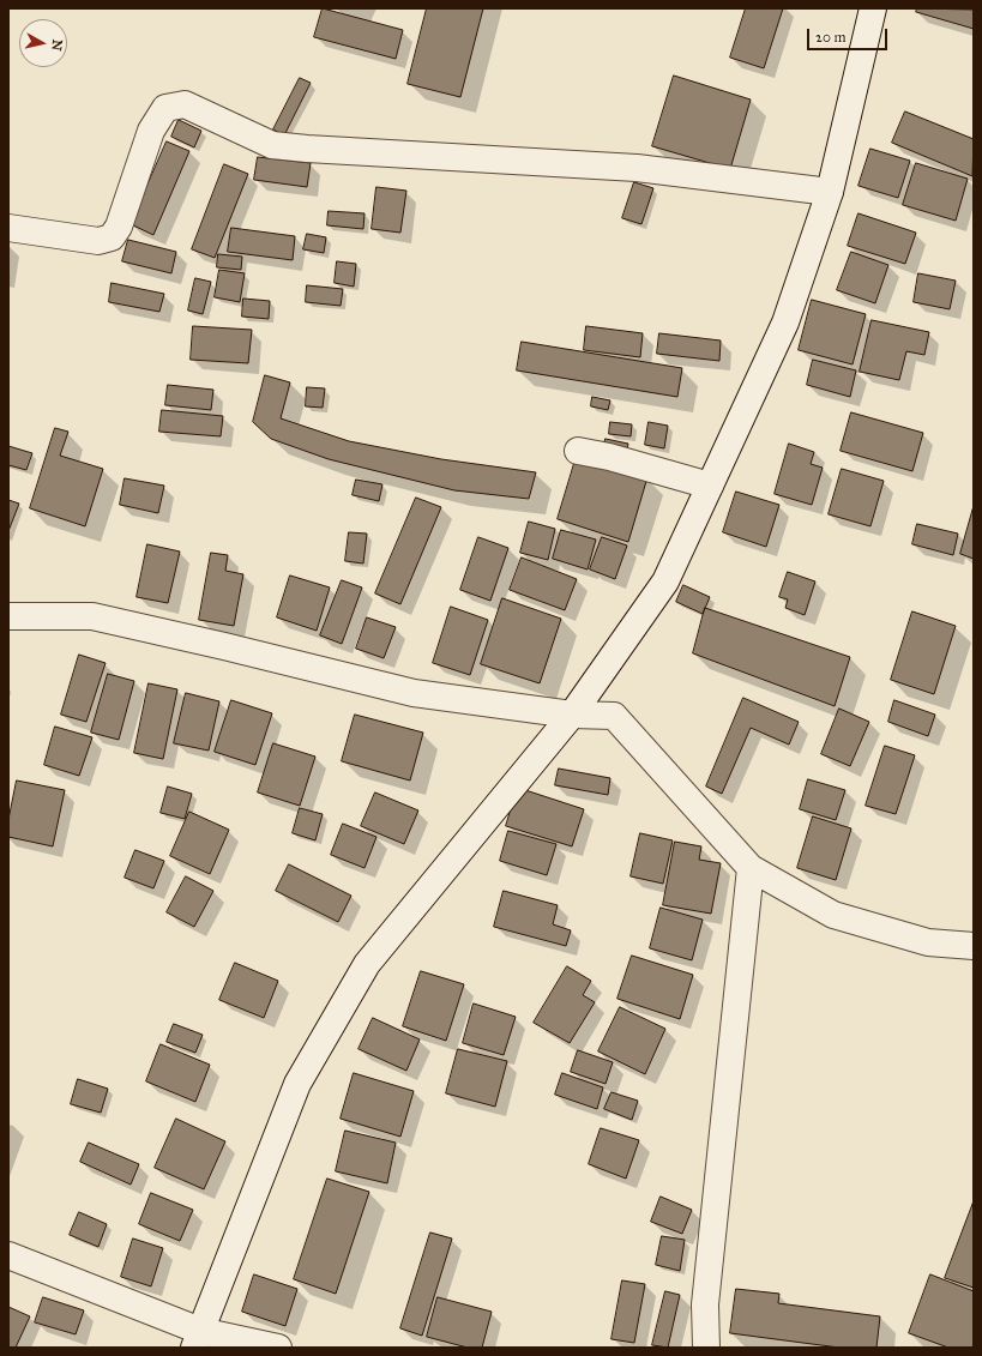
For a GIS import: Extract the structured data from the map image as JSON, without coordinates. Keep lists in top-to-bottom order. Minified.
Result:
{"scale_bar":"20 m","north":"right"}
